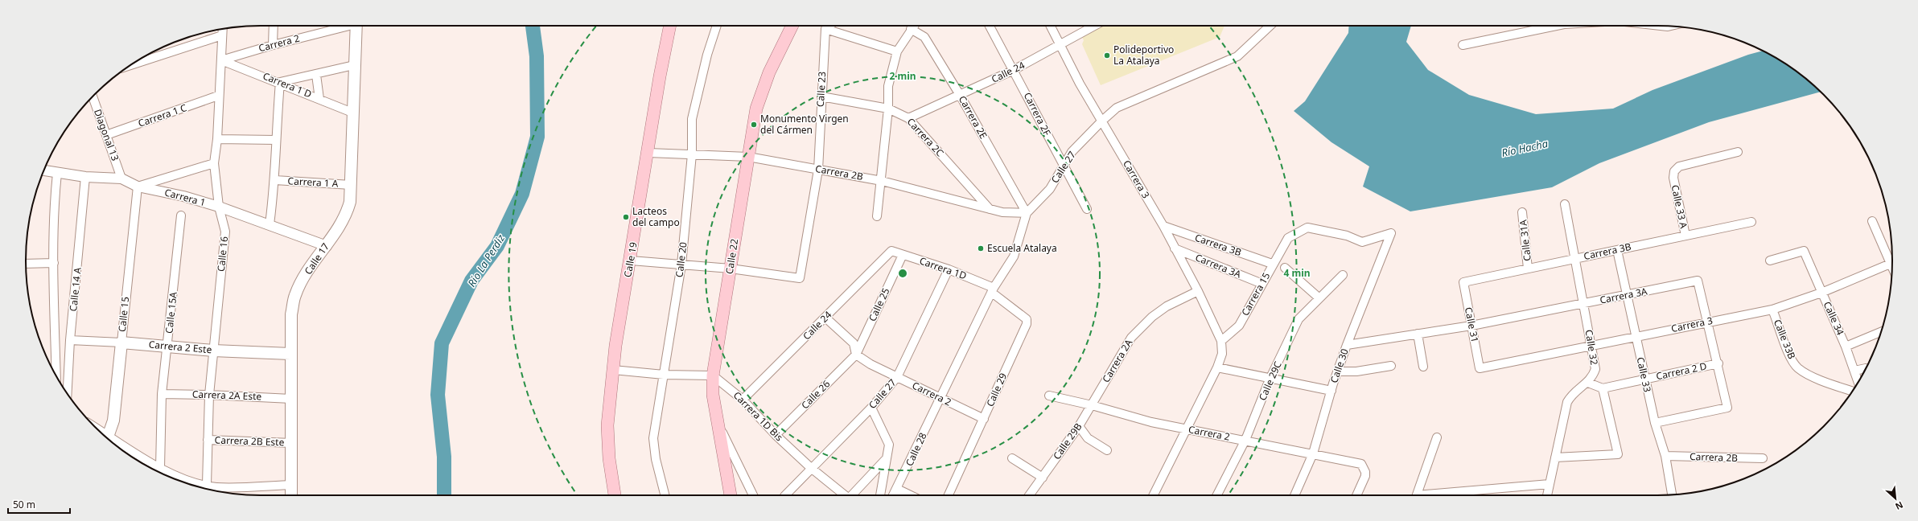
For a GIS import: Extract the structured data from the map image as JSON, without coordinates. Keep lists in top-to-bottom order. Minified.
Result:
{"streets":{"main road":["Calle 22","Calle 17","Calle 19","Calle 15","Carrera 2 Este"],"street":["Carrera 2","Calle 24","Carrera 1 D","Calle 23","Carrera 2F","Carrera 1 C","Carrera 2E","Diagonal 13","Carrera 2C","Calle 27","Carrera 2B","Carrera 3","Carrera 1 A","Carrera 1","Calle 33 A","Calle 31A","Carrera 3B","Calle 16","Calle 20","Carrera 3A","Carrera 1D","Calle 14 A","Carrera 15","Calle 25","Calle 15A","Calle 34","Calle 31","Calle 33B","Calle 32","Carrera 2A","Calle 30","Carrera 2 D","Calle 33","Calle 29C","Calle 29","Calle 26","Carrera 2A Este","Carrera 1D Bis","Carrera 2B Este","Calle 29B","Calle 28"]},"crossings":[["Carrera 2","Carrera 1 D"],["Carrera 2","Calle 27"],["Carrera 2","Calle 16"],["Carrera 2","Calle 25"],["Carrera 2","Carrera 2A"],["Carrera 2","Calle 30"],["Carrera 2","Calle 29C"],["Carrera 2","Calle 29"],["Carrera 2","Calle 26"],["Carrera 2","Calle 29B"],["Carrera 2","Calle 28"],["Calle 24","Carrera 2F"],["Calle 24","Carrera 2E"],["Calle 24","Carrera 2C"],["Calle 24","Carrera 3"],["Calle 24","Carrera 1D"],["Calle 24","Carrera 1D Bis"],["Carrera 1 D","Calle 16"],["Carrera 1 D","Calle 17"],["Calle 23","Carrera 2C"],["Calle 23","Carrera 2B"],["Calle 23","Calle 22"],["Carrera 2F","Calle 27"],["Carrera 1 C","Diagonal 13"],["Carrera 1 C","Calle 16"],["Carrera 2E","Calle 27"],["Carrera 2E","Carrera 2B"],["Diagonal 13","Carrera 1"],["Carrera 2C","Carrera 2B"],["Calle 27","Carrera 2B"],["Calle 27","Carrera 3"],["Calle 27","Carrera 1D"],["Calle 27","Calle 29"],["Calle 27","Carrera 1D Bis"],["Calle 27","Calle 28"],["Carrera 2B","Calle 22"],["Carrera 2B","Calle 19"],["Carrera 2B","Calle 20"],["Carrera 2B","Calle 33"],["Carrera 3","Carrera 3B"],["Carrera 3","Carrera 3A"],["Carrera 3","Carrera 15"],["Carrera 3","Calle 34"],["Carrera 3","Calle 31"],["Carrera 3","Calle 33B"],["Carrera 3","Calle 32"],["Carrera 3","Carrera 2A"],["Carrera 3","Calle 33"],["Carrera 1 A","Calle 17"],["Carrera 1","Calle 16"],["Carrera 1","Calle 17"],["Carrera 1","Calle 14 A"],["Carrera 1","Calle 15"],["Calle 33 A","Carrera 3B"],["Calle 31A","Carrera 3B"],["Carrera 3B","Carrera 15"],["Carrera 3B","Calle 31"],["Carrera 3B","Calle 32"],["Carrera 3B","Calle 33"],["Calle 16","Carrera 2 Este"],["Calle 16","Carrera 2A Este"],["Calle 16","Carrera 2B Este"],["Calle 22","Carrera 1D Bis"],["Calle 17","Carrera 2 Este"],["Calle 17","Carrera 2A Este"],["Calle 17","Carrera 2B Este"],["Carrera 3A","Carrera 15"],["Carrera 3A","Calle 31"],["Carrera 3A","Calle 32"],["Carrera 3A","Calle 30"],["Carrera 3A","Carrera 2 D"],["Carrera 3A","Calle 33"],["Carrera 1D","Calle 25"],["Carrera 1D","Calle 29"],["Calle 14 A","Carrera 2 Este"],["Carrera 15","Calle 30"],["Calle 25","Calle 26"],["Calle 15A","Carrera 2 Este"],["Calle 15A","Carrera 2A Este"],["Calle 15","Carrera 2 Este"],["Calle 32","Carrera 2 D"],["Carrera 2A","Calle 29B"],["Carrera 2 D","Calle 33"],["Calle 26","Carrera 1D Bis"]],"water":["Río Hacha","Río La Perdiz"],"places":["Polideportivo La Atalaya","Monumento Virgen del Cármen","Lacteos del campo","Escuela Atalaya"],"scale_bar":"50 m","north":"bottom right","rings":["2 min","4 min"]}
